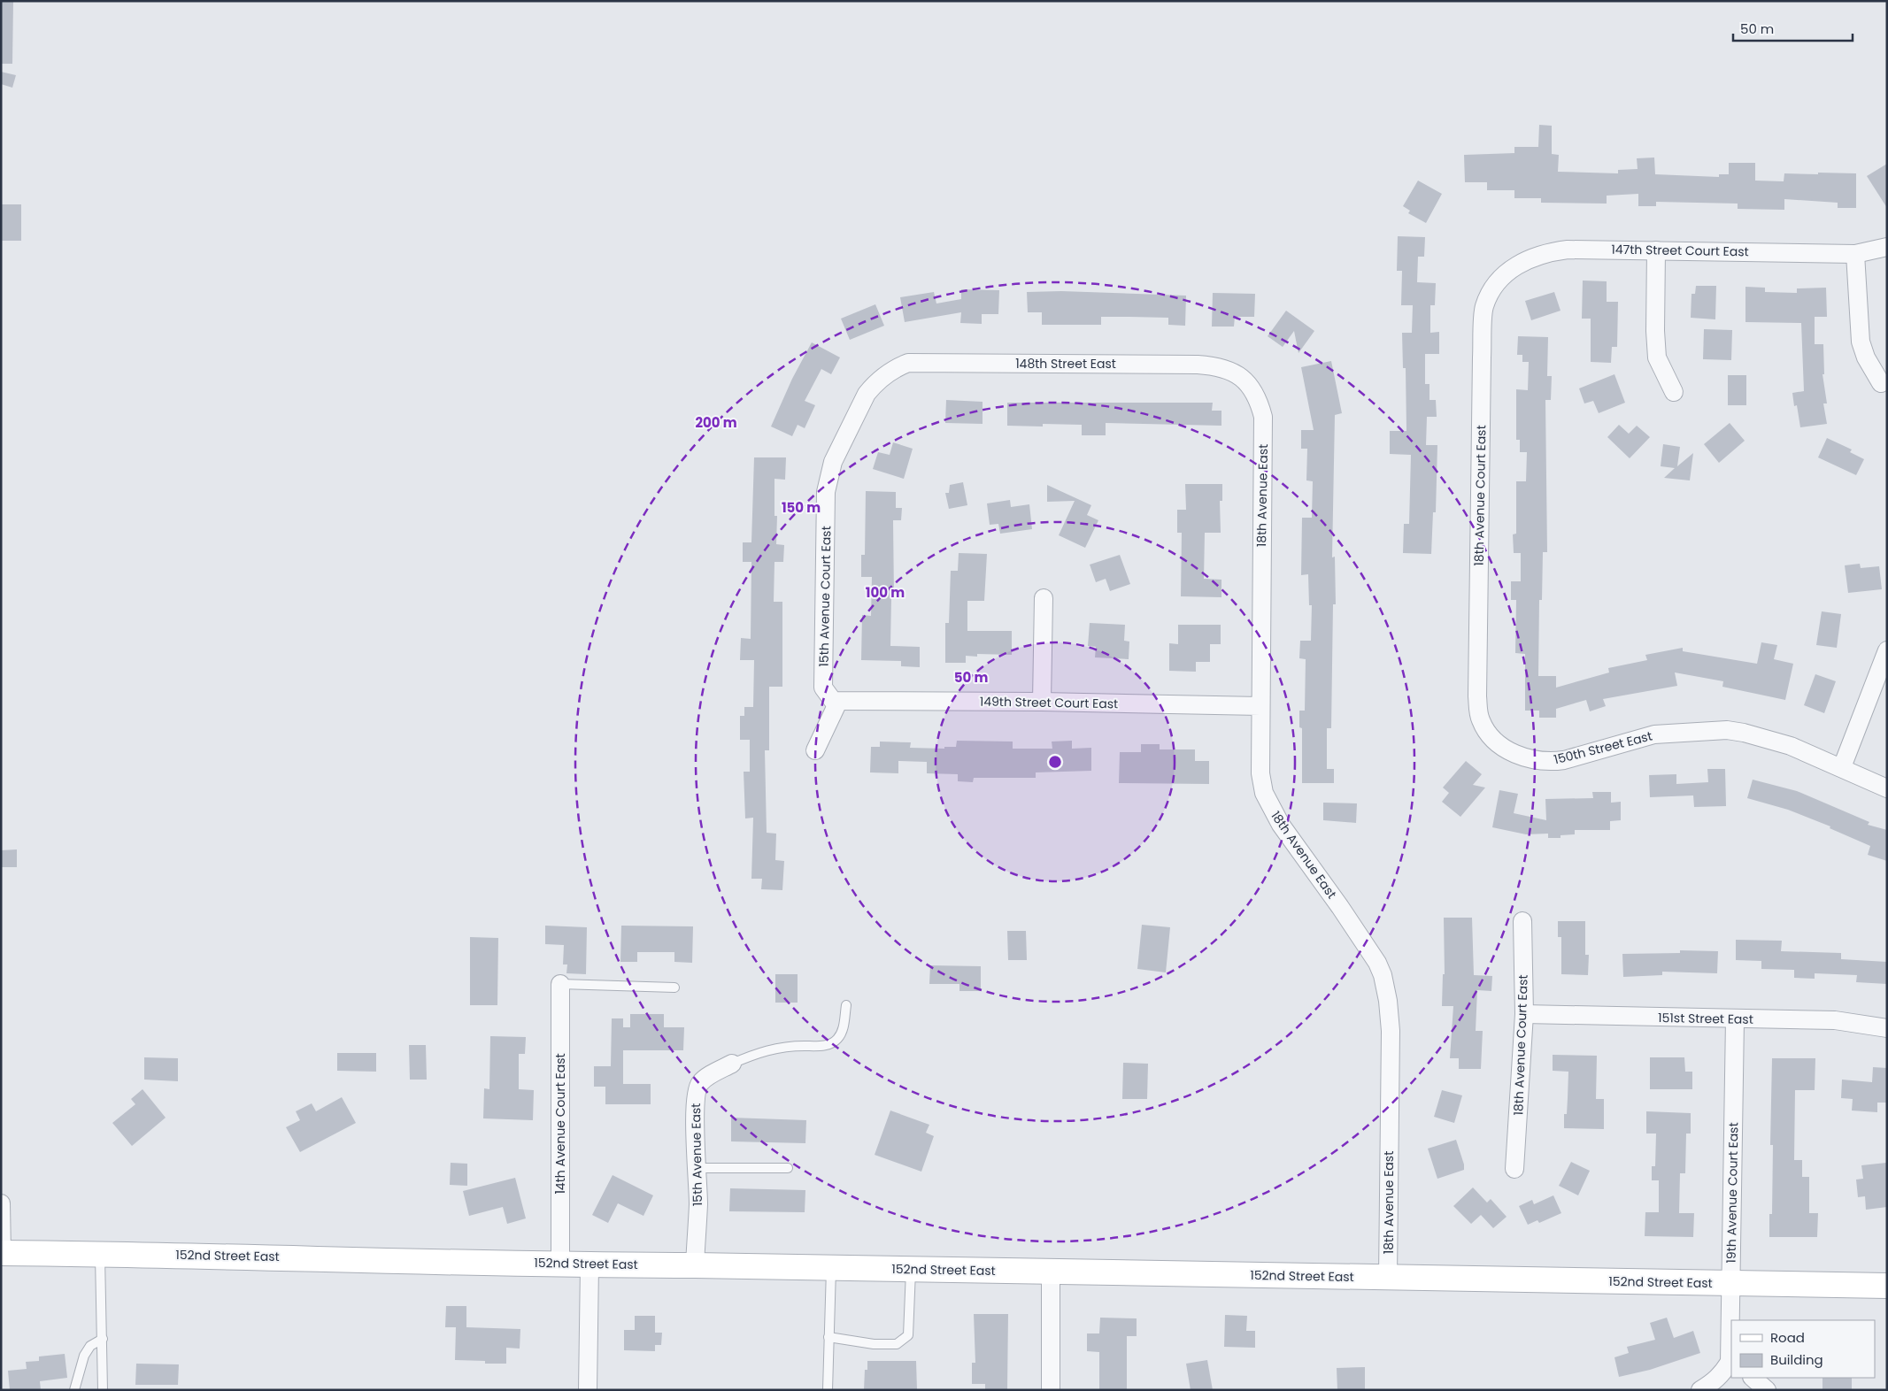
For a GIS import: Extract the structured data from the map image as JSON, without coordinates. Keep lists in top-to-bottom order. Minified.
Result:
{"streets":{"main road":["152nd Street East"],"street":["147th Street Court East","148th Street East","18th Avenue East","18th Avenue Court East","15th Avenue Court East","149th Street Court East","150th Street East","151st Street East","14th Avenue Court East","15th Avenue East","19th Avenue Court East"]},"crossings":[["147th Street Court East","18th Avenue Court East"],["148th Street East","18th Avenue East"],["148th Street East","15th Avenue Court East"],["18th Avenue East","149th Street Court East"],["18th Avenue East","152nd Street East"],["18th Avenue Court East","150th Street East"],["18th Avenue Court East","151st Street East"],["15th Avenue Court East","149th Street Court East"],["151st Street East","19th Avenue Court East"],["14th Avenue Court East","152nd Street East"],["15th Avenue East","152nd Street East"],["19th Avenue Court East","152nd Street East"]],"legend":["Road","Building"],"scale_bar":"50 m","rings":["200 m","150 m","100 m","50 m"]}
